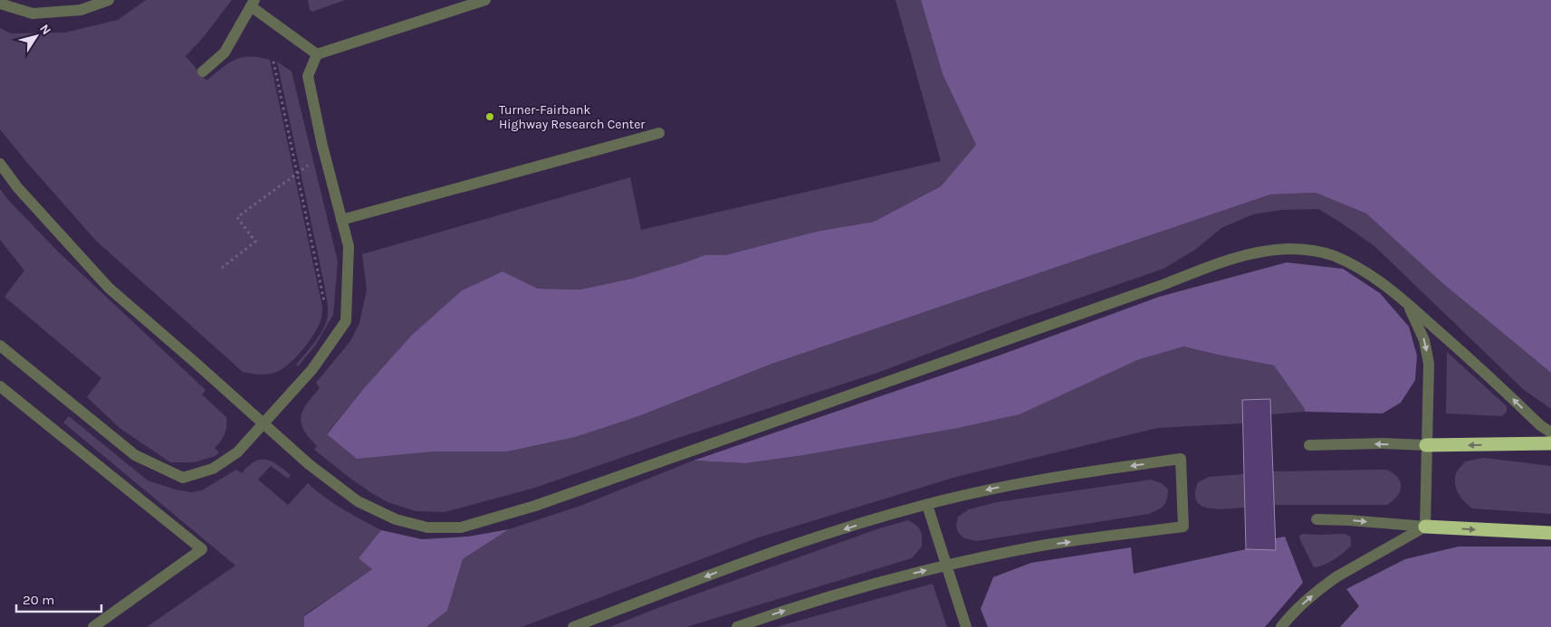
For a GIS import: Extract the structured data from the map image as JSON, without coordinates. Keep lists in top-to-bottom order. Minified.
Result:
{"places":["Turner-Fairbank Highway Research Center"],"scale_bar":"20 m","north":"top right"}
